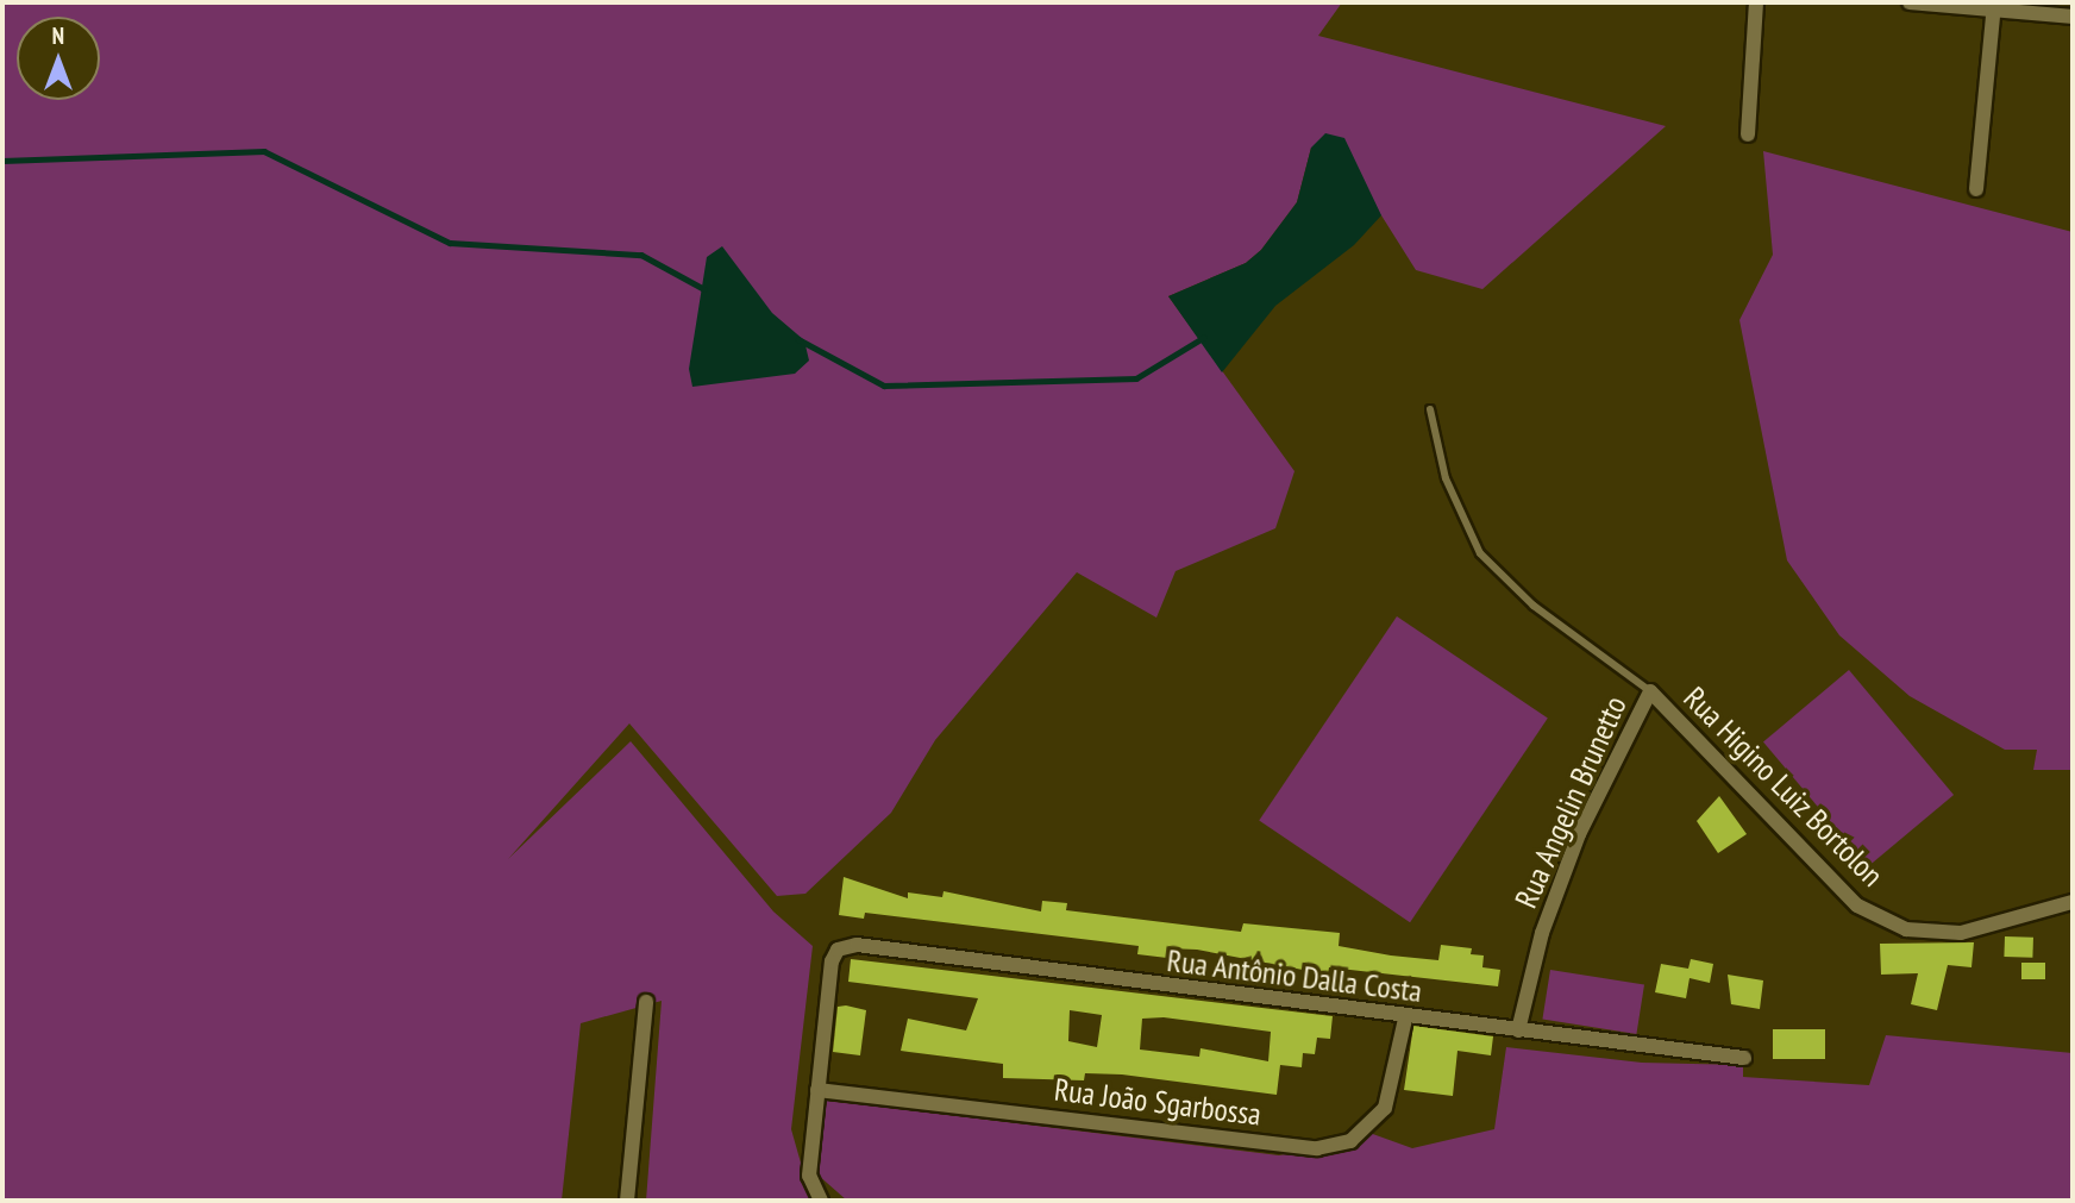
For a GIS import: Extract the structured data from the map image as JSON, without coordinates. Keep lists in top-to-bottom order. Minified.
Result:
{"streets":{"street":["Rua Higino Luiz Bortolon","Rua Angelin Brunetto","Rua Antônio Dalla Costa","Rua João Sgarbossa"]},"crossings":[["Rua Higino Luiz Bortolon","Rua Angelin Brunetto"],["Rua Angelin Brunetto","Rua Antônio Dalla Costa"],["Rua Antônio Dalla Costa","Rua João Sgarbossa"]],"north":"top"}
